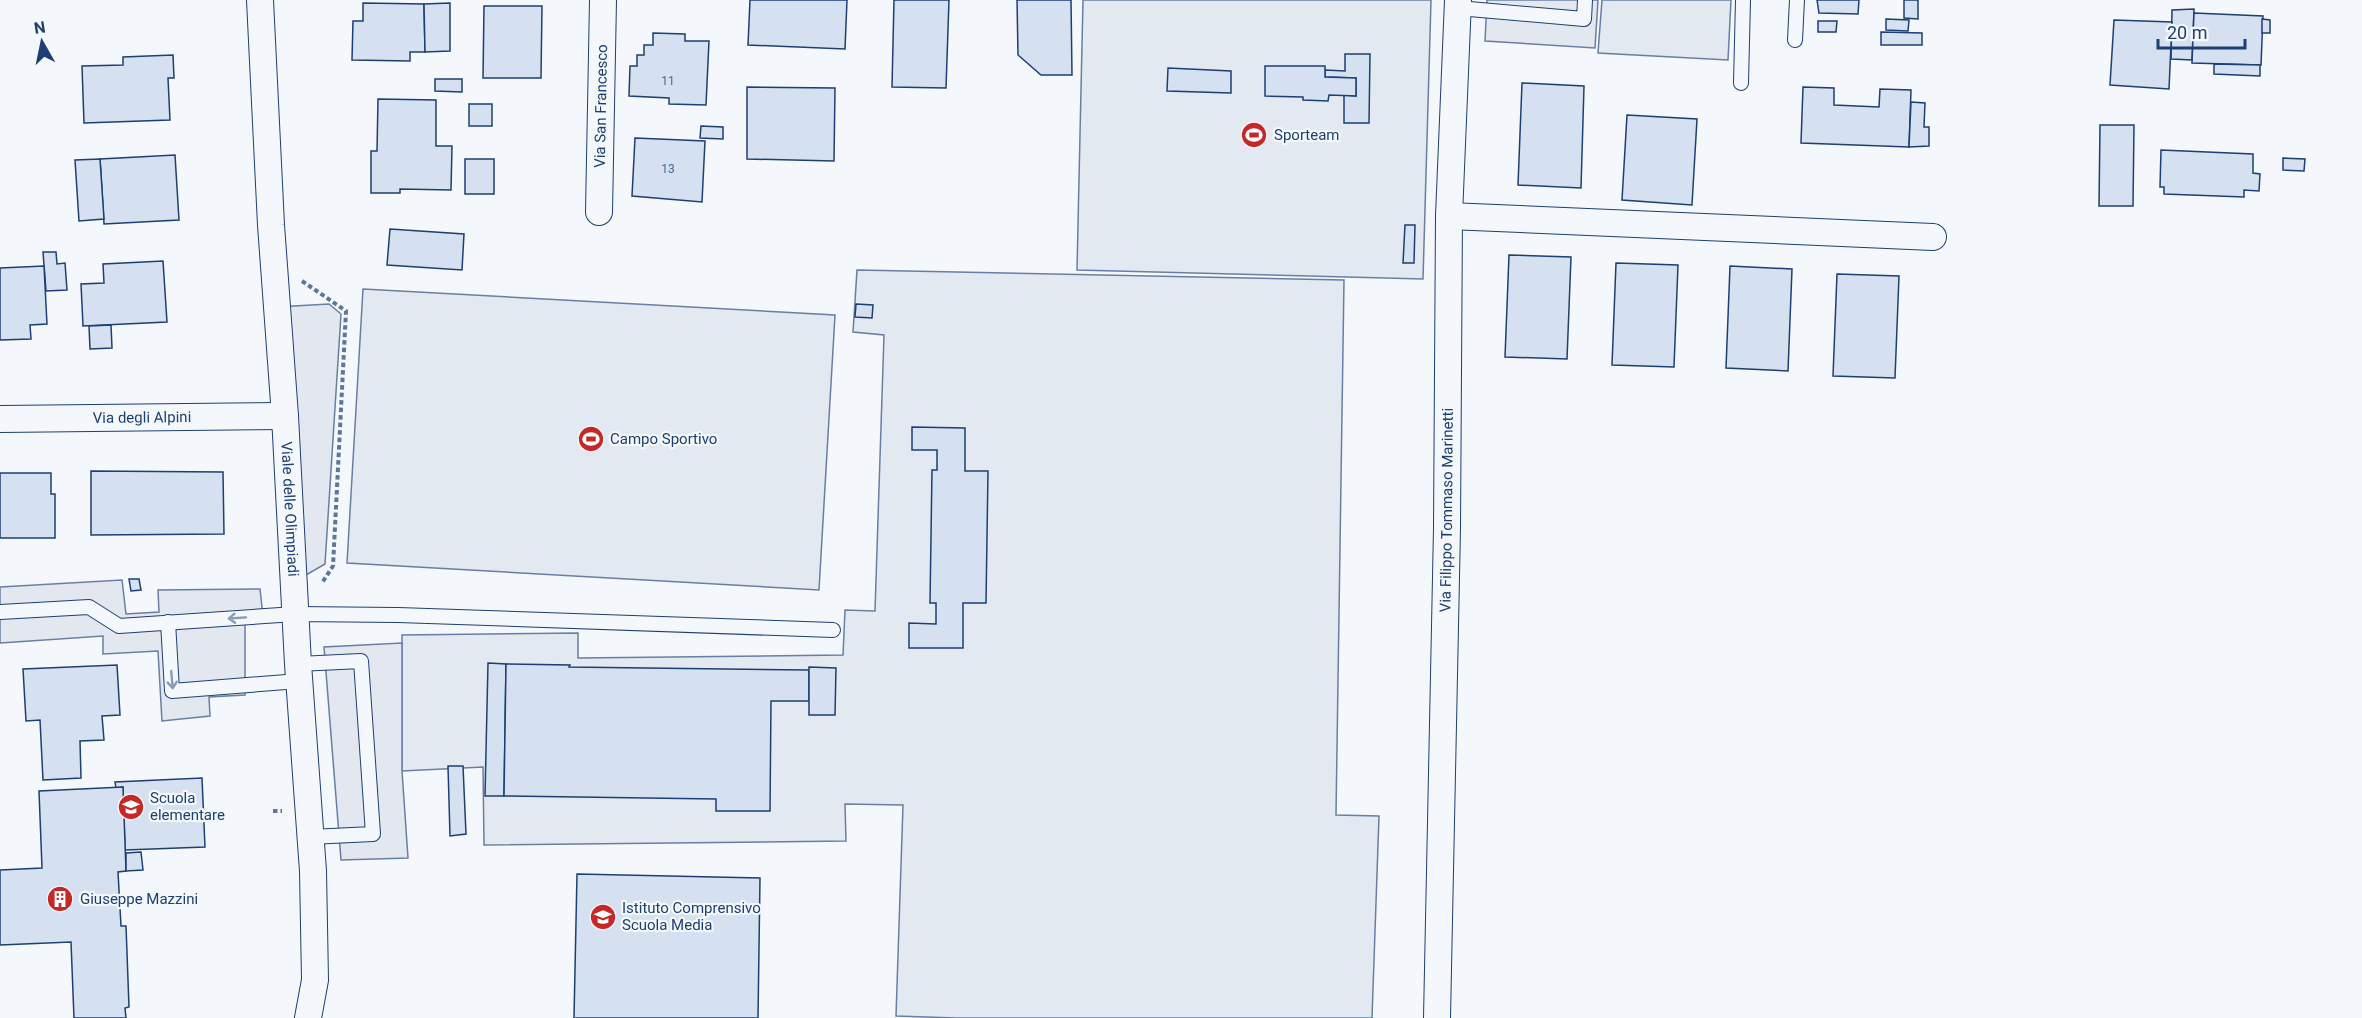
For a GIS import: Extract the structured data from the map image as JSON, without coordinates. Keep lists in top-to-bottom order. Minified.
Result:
{"streets":{"street":["Via San Francesco","Via degli Alpini","Viale delle Olimpiadi","Via Filippo Tommaso Marinetti"]},"crossings":[["Via degli Alpini","Viale delle Olimpiadi"]],"places":{"sports":["Sporteam","Campo Sportivo"],"school or university":["Scuola elementare","Istituto Comprensivo Scuola Media"],"building":["Giuseppe Mazzini"]},"house_numbers":["11","13"],"scale_bar":"20 m","north":"top"}
